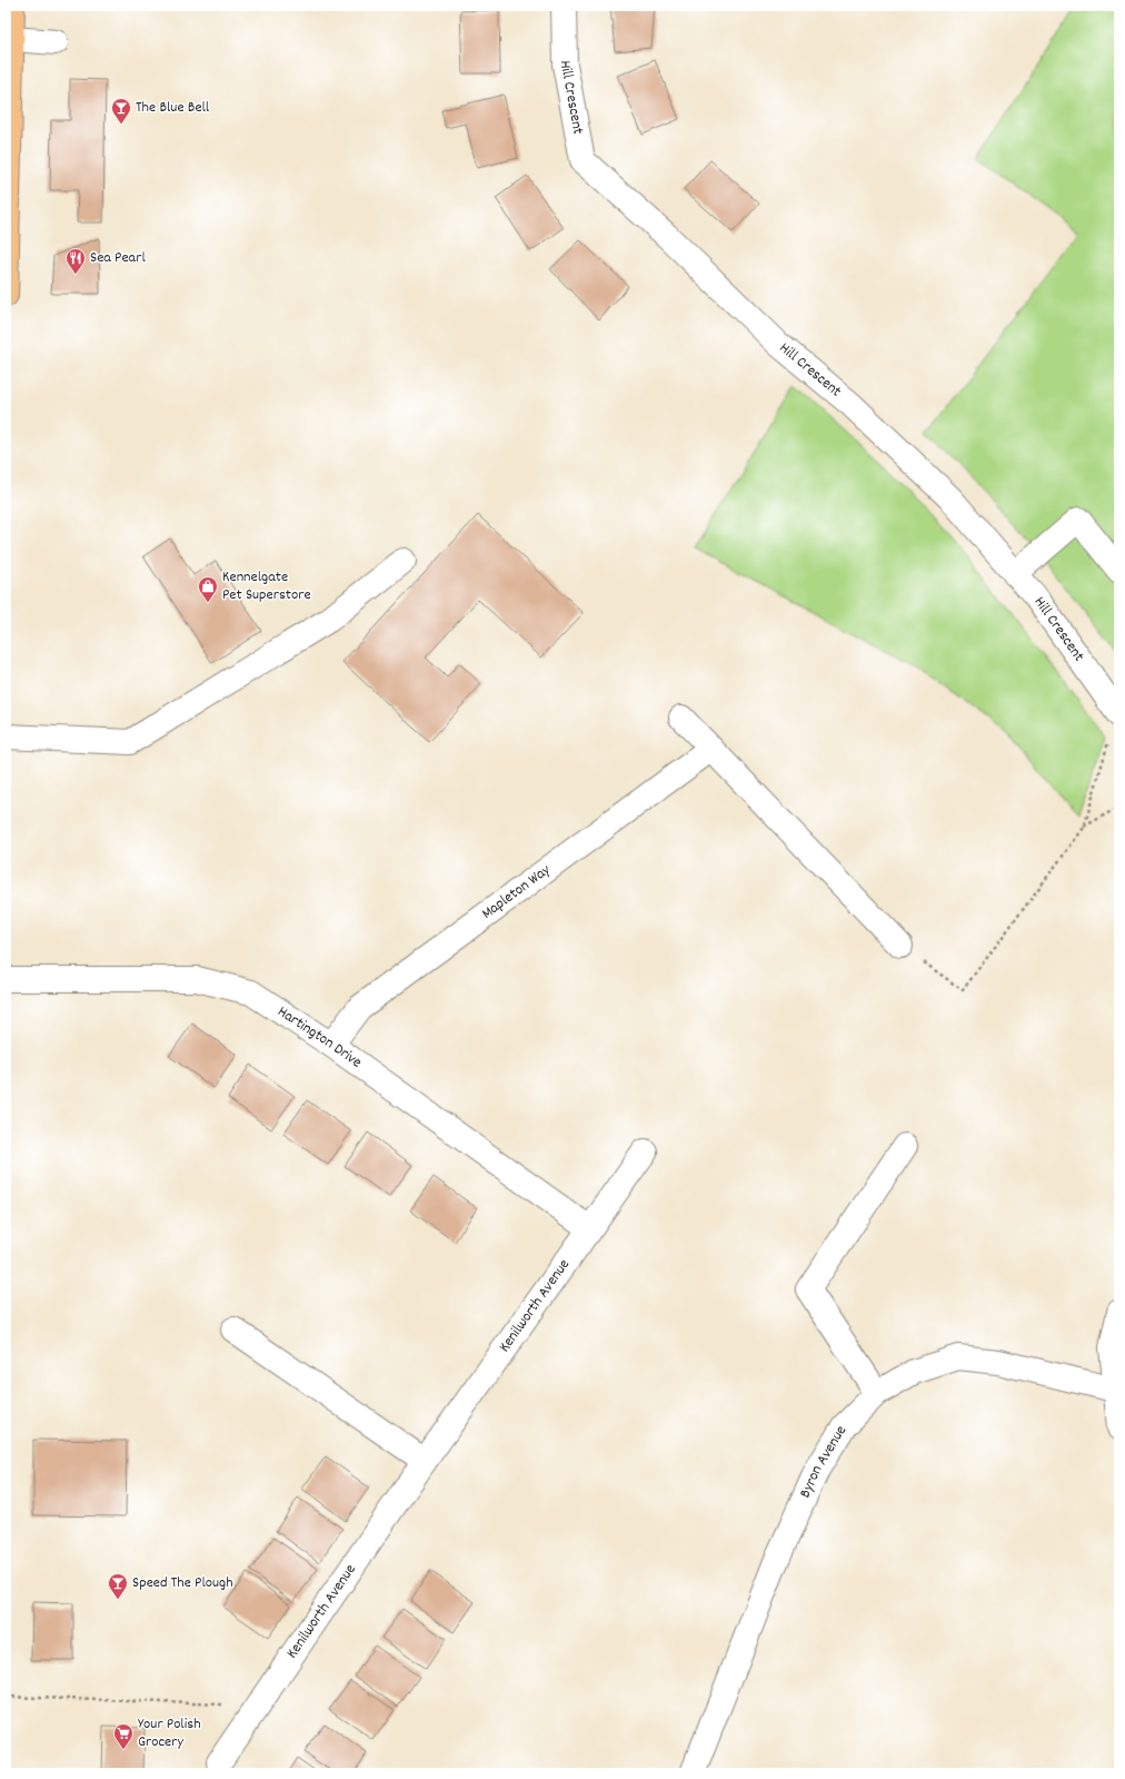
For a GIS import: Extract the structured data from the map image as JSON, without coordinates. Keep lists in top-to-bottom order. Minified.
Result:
{"streets":{"street":["Hill Crescent","Mapleton Way","Hartington Drive","Kenilworth Avenue","Byron Avenue"]},"crossings":[["Mapleton Way","Hartington Drive"],["Hartington Drive","Kenilworth Avenue"]],"places":{"bar":["The Blue Bell","Speed The Plough"],"restaurant":["Sea Pearl"],"shop":["Kennelgate Pet Superstore"],"supermarket":["Your Polish Grocery"]}}
